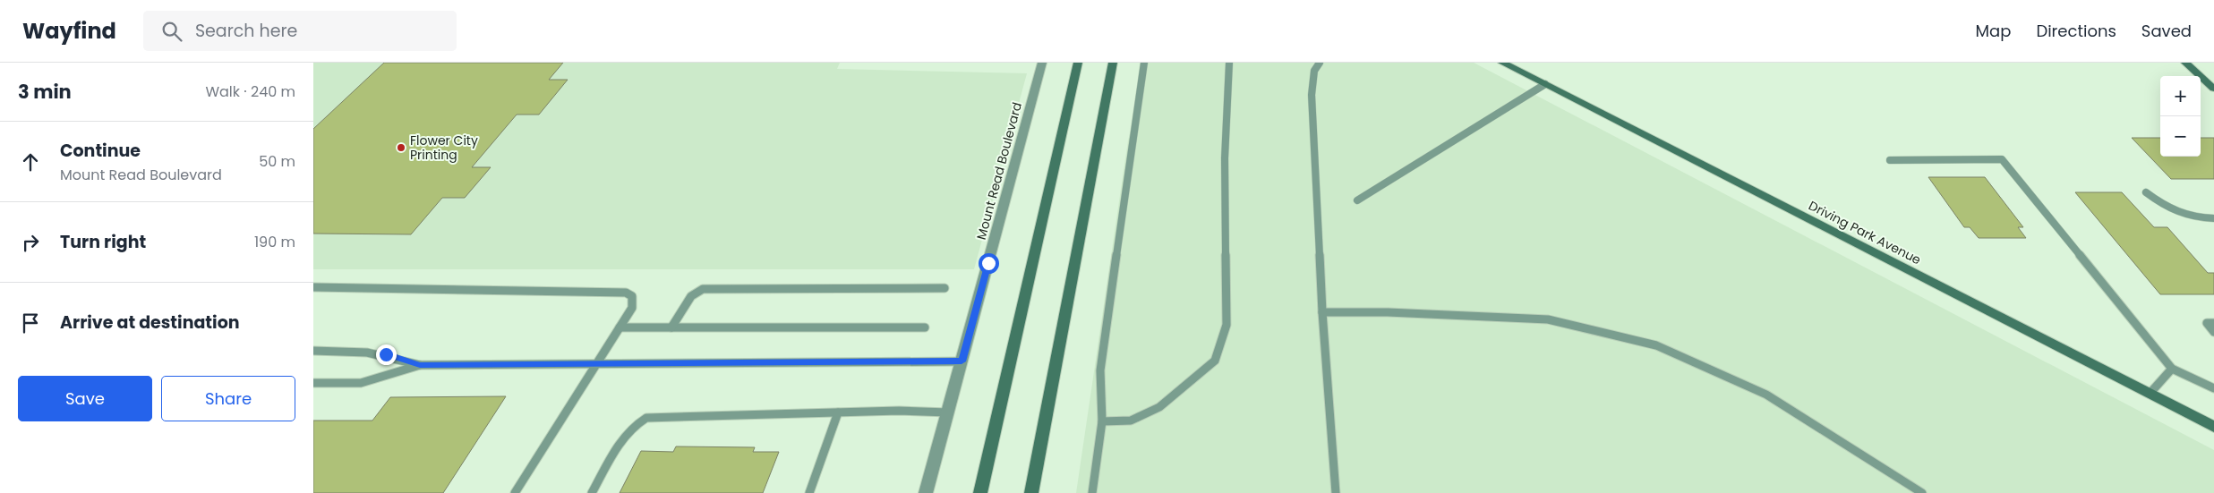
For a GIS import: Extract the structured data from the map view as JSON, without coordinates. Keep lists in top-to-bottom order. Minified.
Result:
{"streets":{"main road":["Driving Park Avenue"],"street":["Mount Read Boulevard"]},"places":["Flower City Printing"],"page":{"header":"Wayfind","search":"Search here","nav":["Map","Directions","Saved"],"heading":["3 min","Walk · 240 m"],"map_buttons":["+","−"],"list":[["Continue","Mount Read Boulevard","50 m"],["Turn right","190 m"],"Arrive at destination"],"buttons":["Save","Share"]}}
